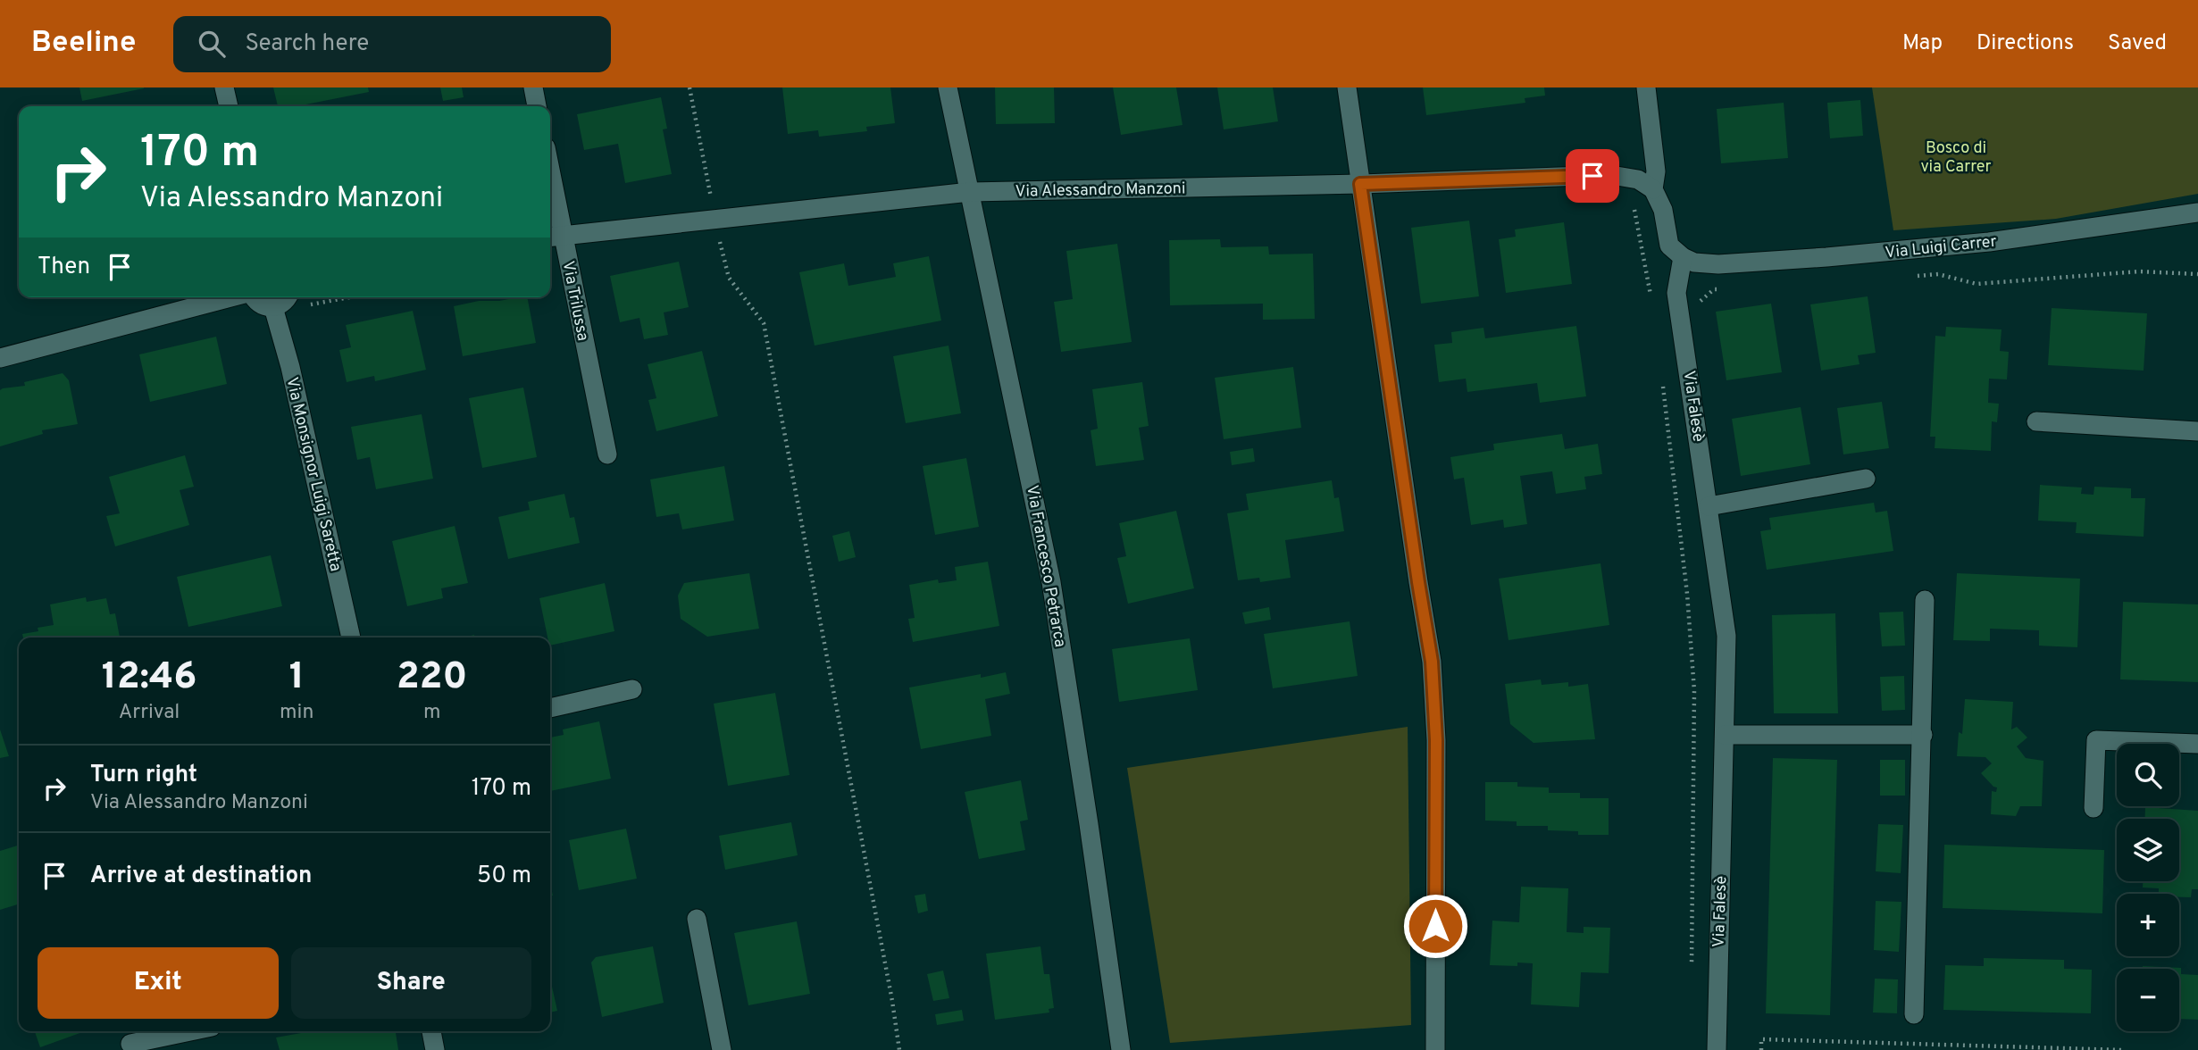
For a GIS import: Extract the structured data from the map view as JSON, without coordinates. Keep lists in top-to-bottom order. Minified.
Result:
{"streets":{"street":["Via Alessandro Manzoni","Via Luigi Carrer","Via Trilussa","Via Falesè","Via Monsignor Luigi Saretta","Via Francesco Petrarca"]},"crossings":[["Via Alessandro Manzoni","Via Trilussa"],["Via Alessandro Manzoni","Via Francesco Petrarca"],["Via Luigi Carrer","Via Falesè"]],"parks":["Bosco di via Carrer"],"page":{"header":"Beeline","search":"Search here","nav":["Map","Directions","Saved"],"turn":["170 m","Via Alessandro Manzoni"],"then":"Then","eta":["12:46","Arrival","1","min","220","m"],"map_buttons":["+","−"],"list":[{"name":"Turn right","note":"Via Alessandro Manzoni","value":"170 m"},{"name":"Arrive at destination","value":"50 m"}],"buttons":["Exit","Share"]}}
